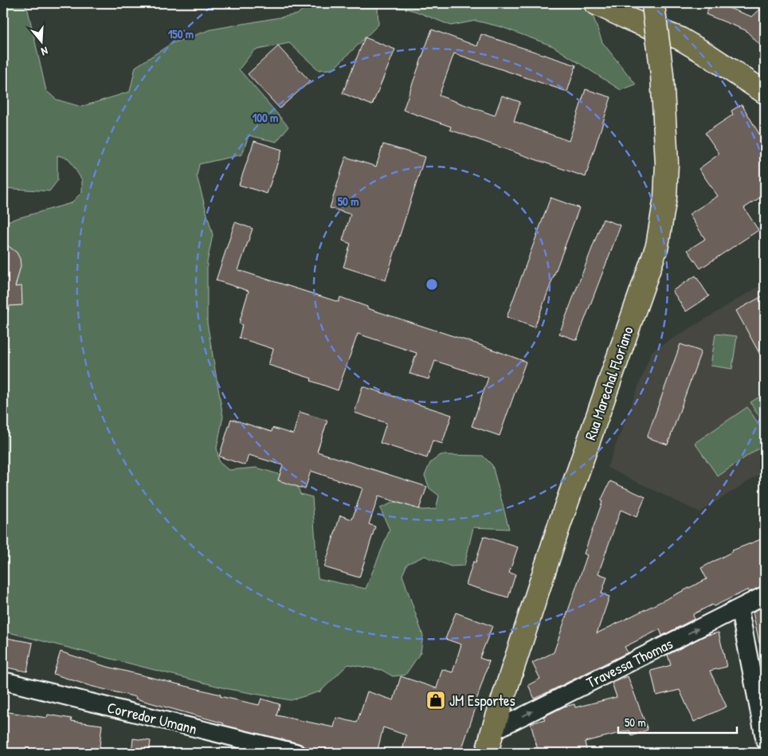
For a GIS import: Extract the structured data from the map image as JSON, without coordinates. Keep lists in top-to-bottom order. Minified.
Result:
{"streets":{"main road":["Rua Marechal Floriano"],"street":["Travessa Thomas","Corredor Umann"]},"crossings":[["Rua Marechal Floriano","Travessa Thomas"]],"one_way":["Travessa Thomas"],"places":{"shop":["JM Esportes"]},"scale_bar":"50 m","north":"bottom","rings":["150 m","100 m","50 m"]}
